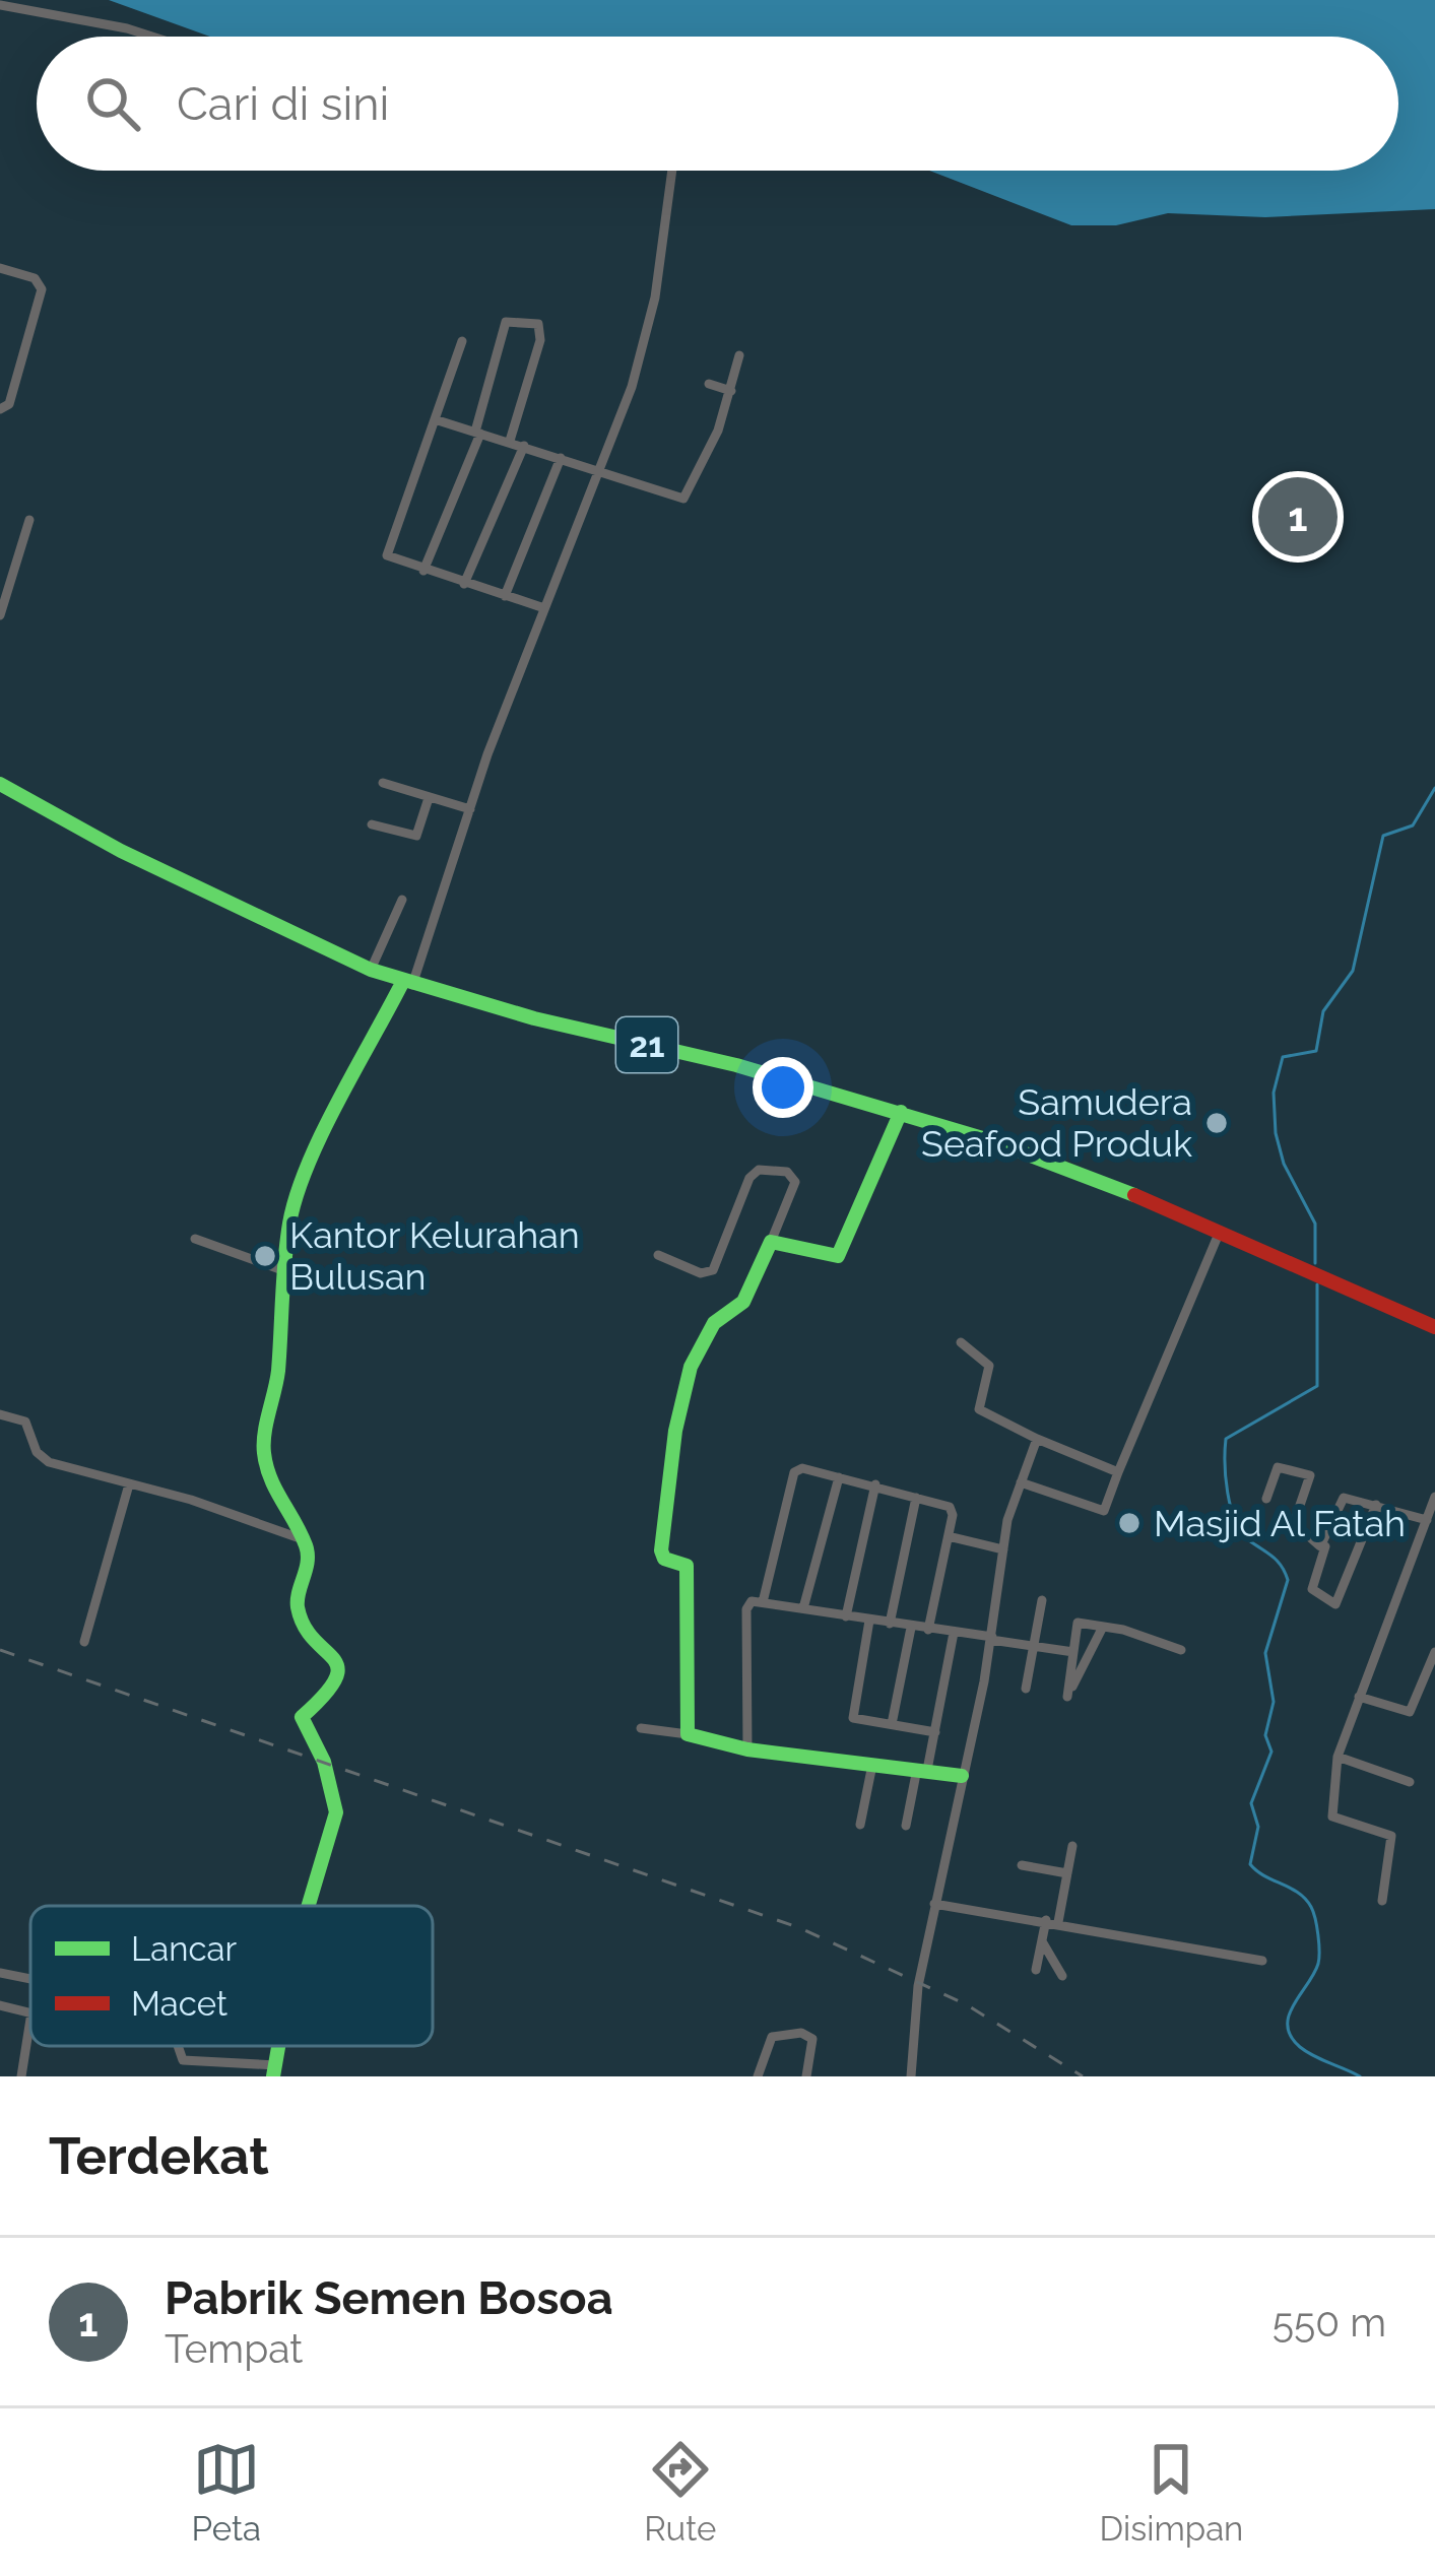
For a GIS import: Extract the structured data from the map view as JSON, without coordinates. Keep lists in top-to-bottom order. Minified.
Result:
{"streets":{"main road":["21"]},"places":["Samudera Seafood Produk","Kantor Kelurahan Bulusan","Masjid Al Fatah"],"legend":["Lancar","Macet"],"page":{"search":"Cari di sini","pins":"1","heading":"Terdekat","list":[{"mark":"1","name":"Pabrik Semen Bosoa","note":"Tempat","value":"550 m"}],"nav":["Peta","Rute","Disimpan"]}}
